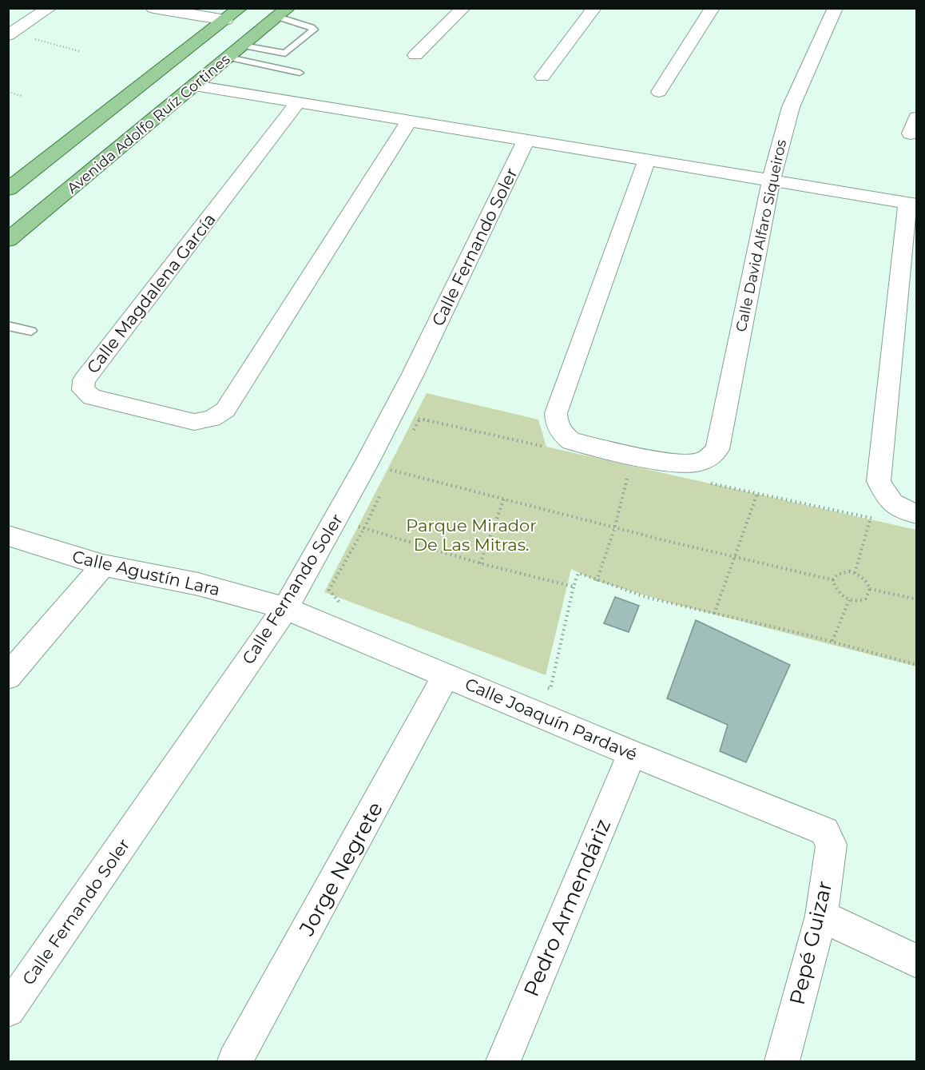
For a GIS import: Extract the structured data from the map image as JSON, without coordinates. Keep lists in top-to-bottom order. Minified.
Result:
{"streets":{"main road":["Avenida Adolfo Ruíz Cortines"],"street":["Calle David Alfaro Siqueiros","Calle Fernando Soler","Calle Magdalena García","Calle Agustín Lara","Calle Joaquín Pardavé","Jorge Negrete","Pedro Armendáriz","Pepé Guizar"]},"crossings":[["Calle Fernando Soler","Calle Agustín Lara"],["Calle Fernando Soler","Calle Joaquín Pardavé"],["Calle Agustín Lara","Calle Joaquín Pardavé"],["Calle Joaquín Pardavé","Jorge Negrete"],["Calle Joaquín Pardavé","Pedro Armendáriz"],["Calle Joaquín Pardavé","Pepé Guizar"]],"parks":["Parque Mirador De Las Mitras."]}
